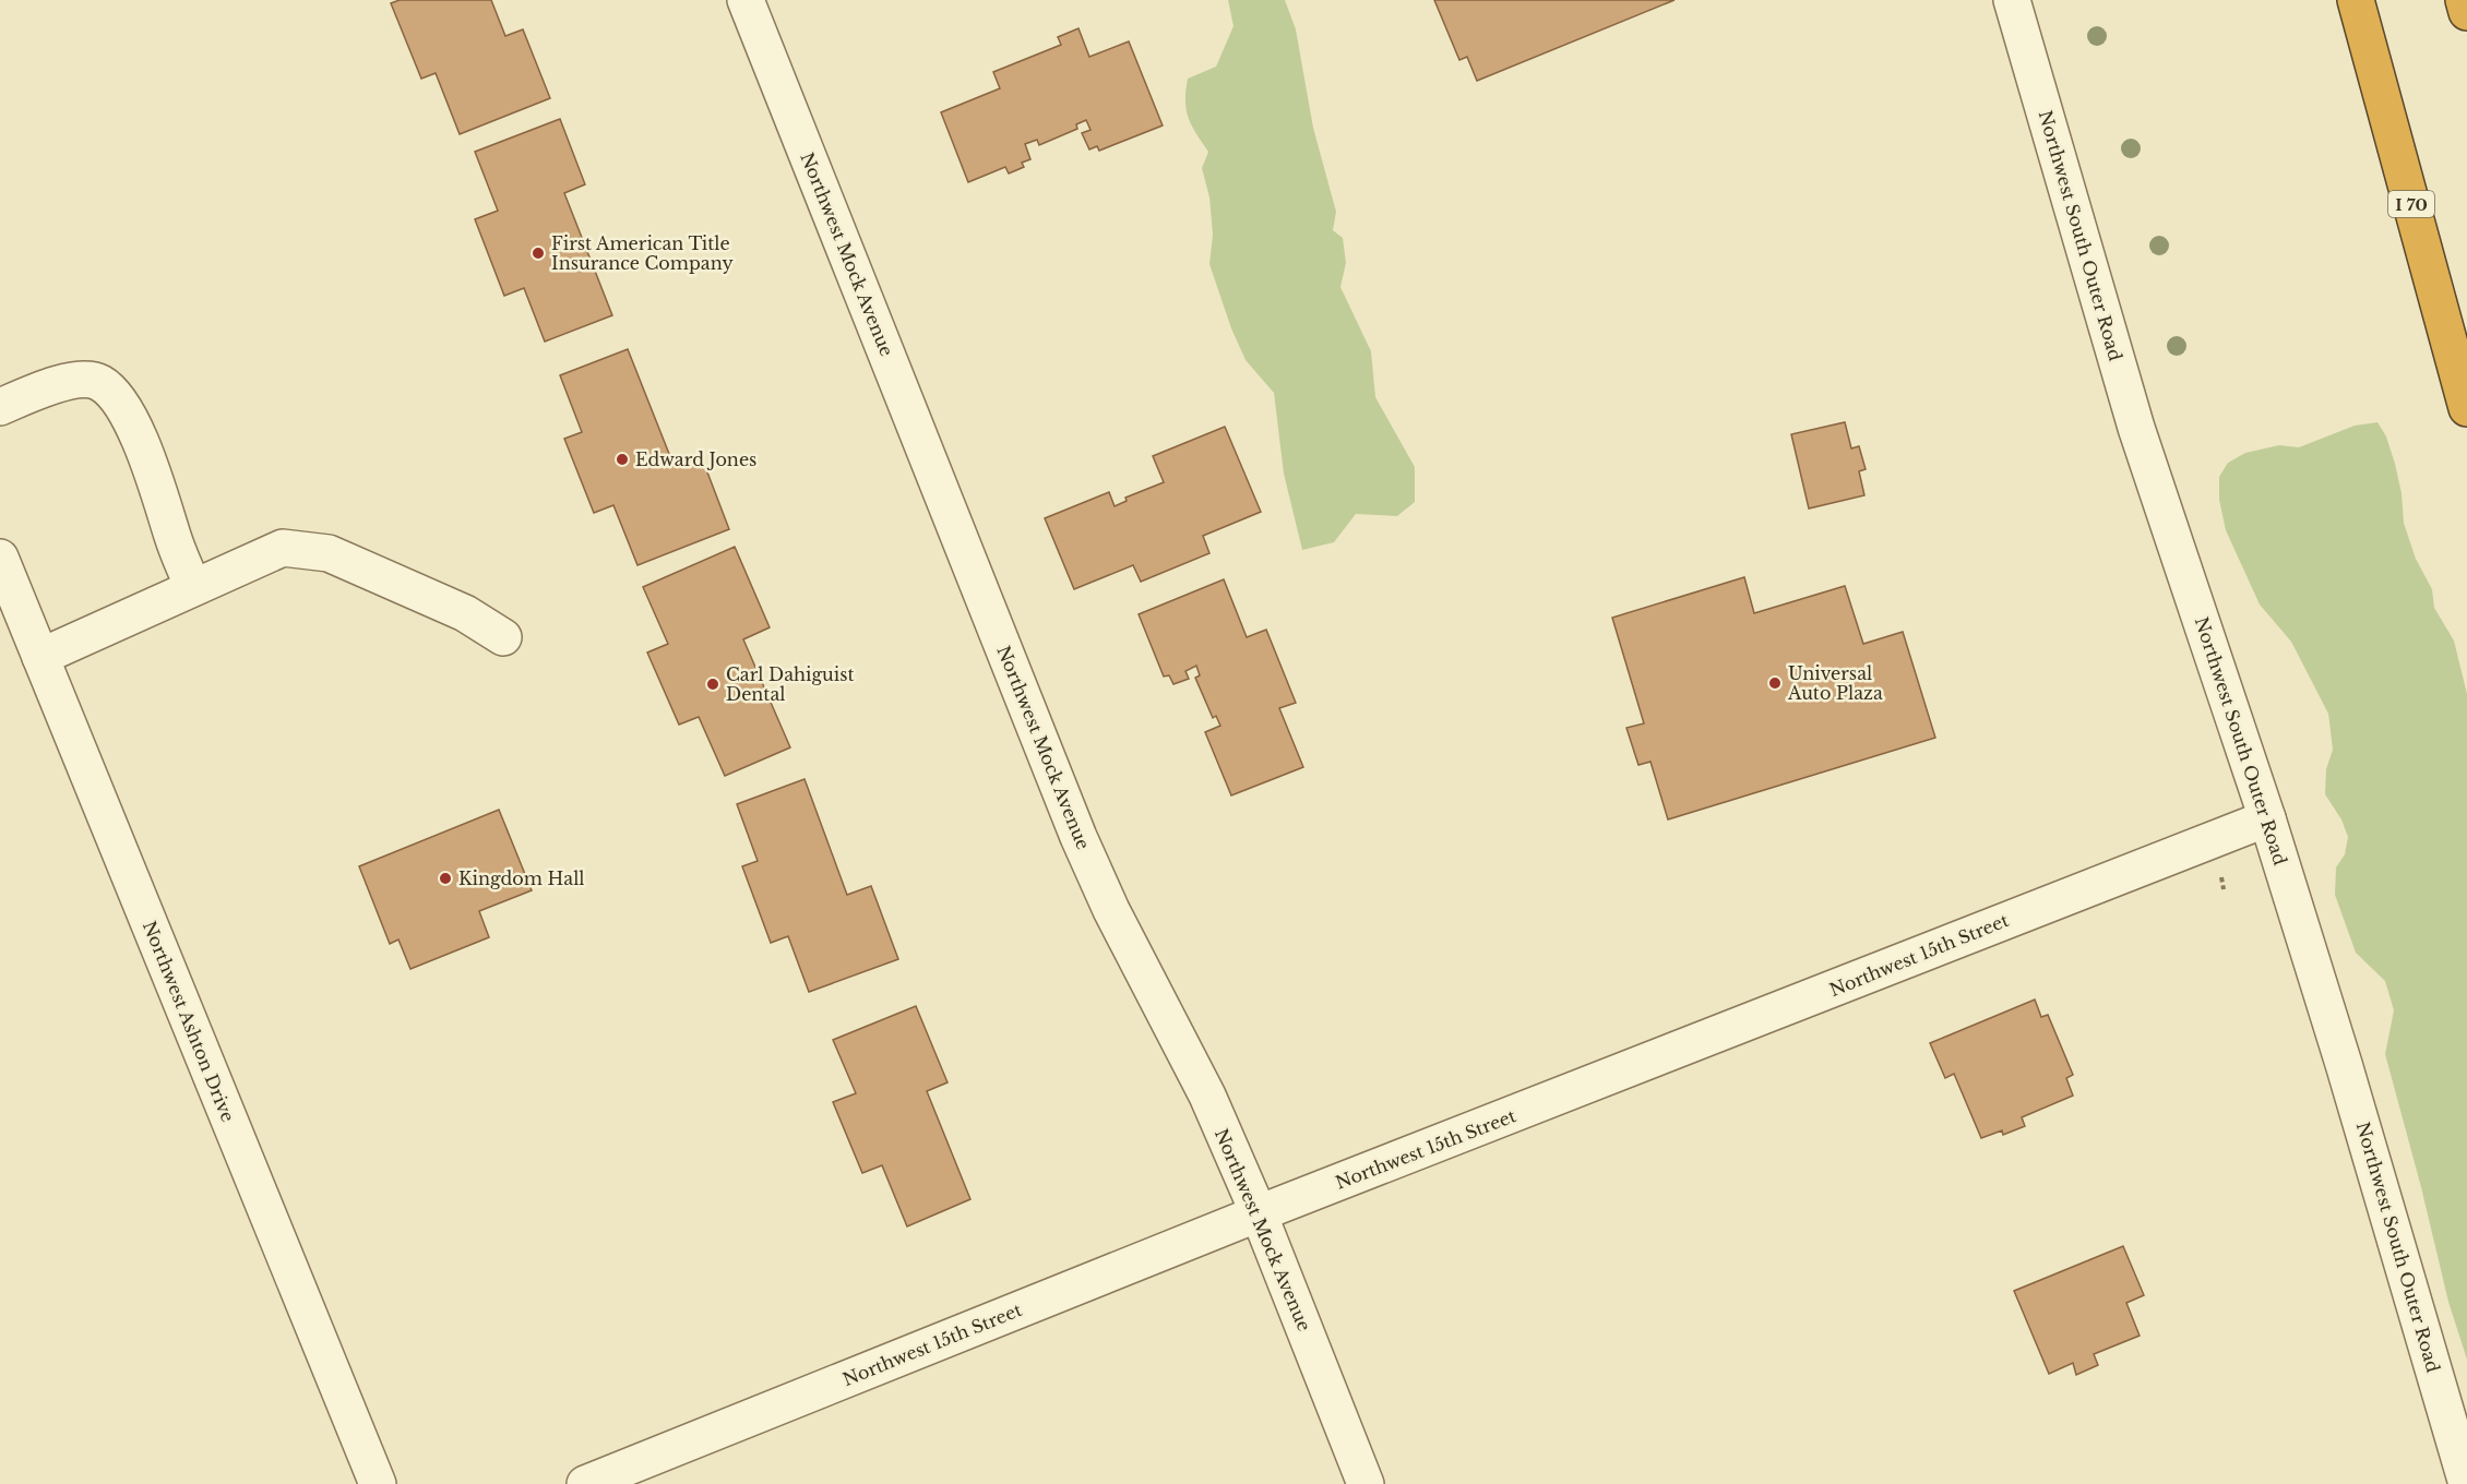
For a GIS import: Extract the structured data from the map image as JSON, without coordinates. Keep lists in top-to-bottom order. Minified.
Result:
{"streets":{"highway":["I 70"],"street":["Northwest South Outer Road","Northwest Mock Avenue","Northwest 15th Street","Northwest Ashton Drive"]},"crossings":[["Northwest South Outer Road","Northwest 15th Street"],["Northwest Mock Avenue","Northwest 15th Street"]],"places":["First American Title Insurance Company","Edward Jones","Universal Auto Plaza","Carl Dahiguist Dental","Kingdom Hall"]}
